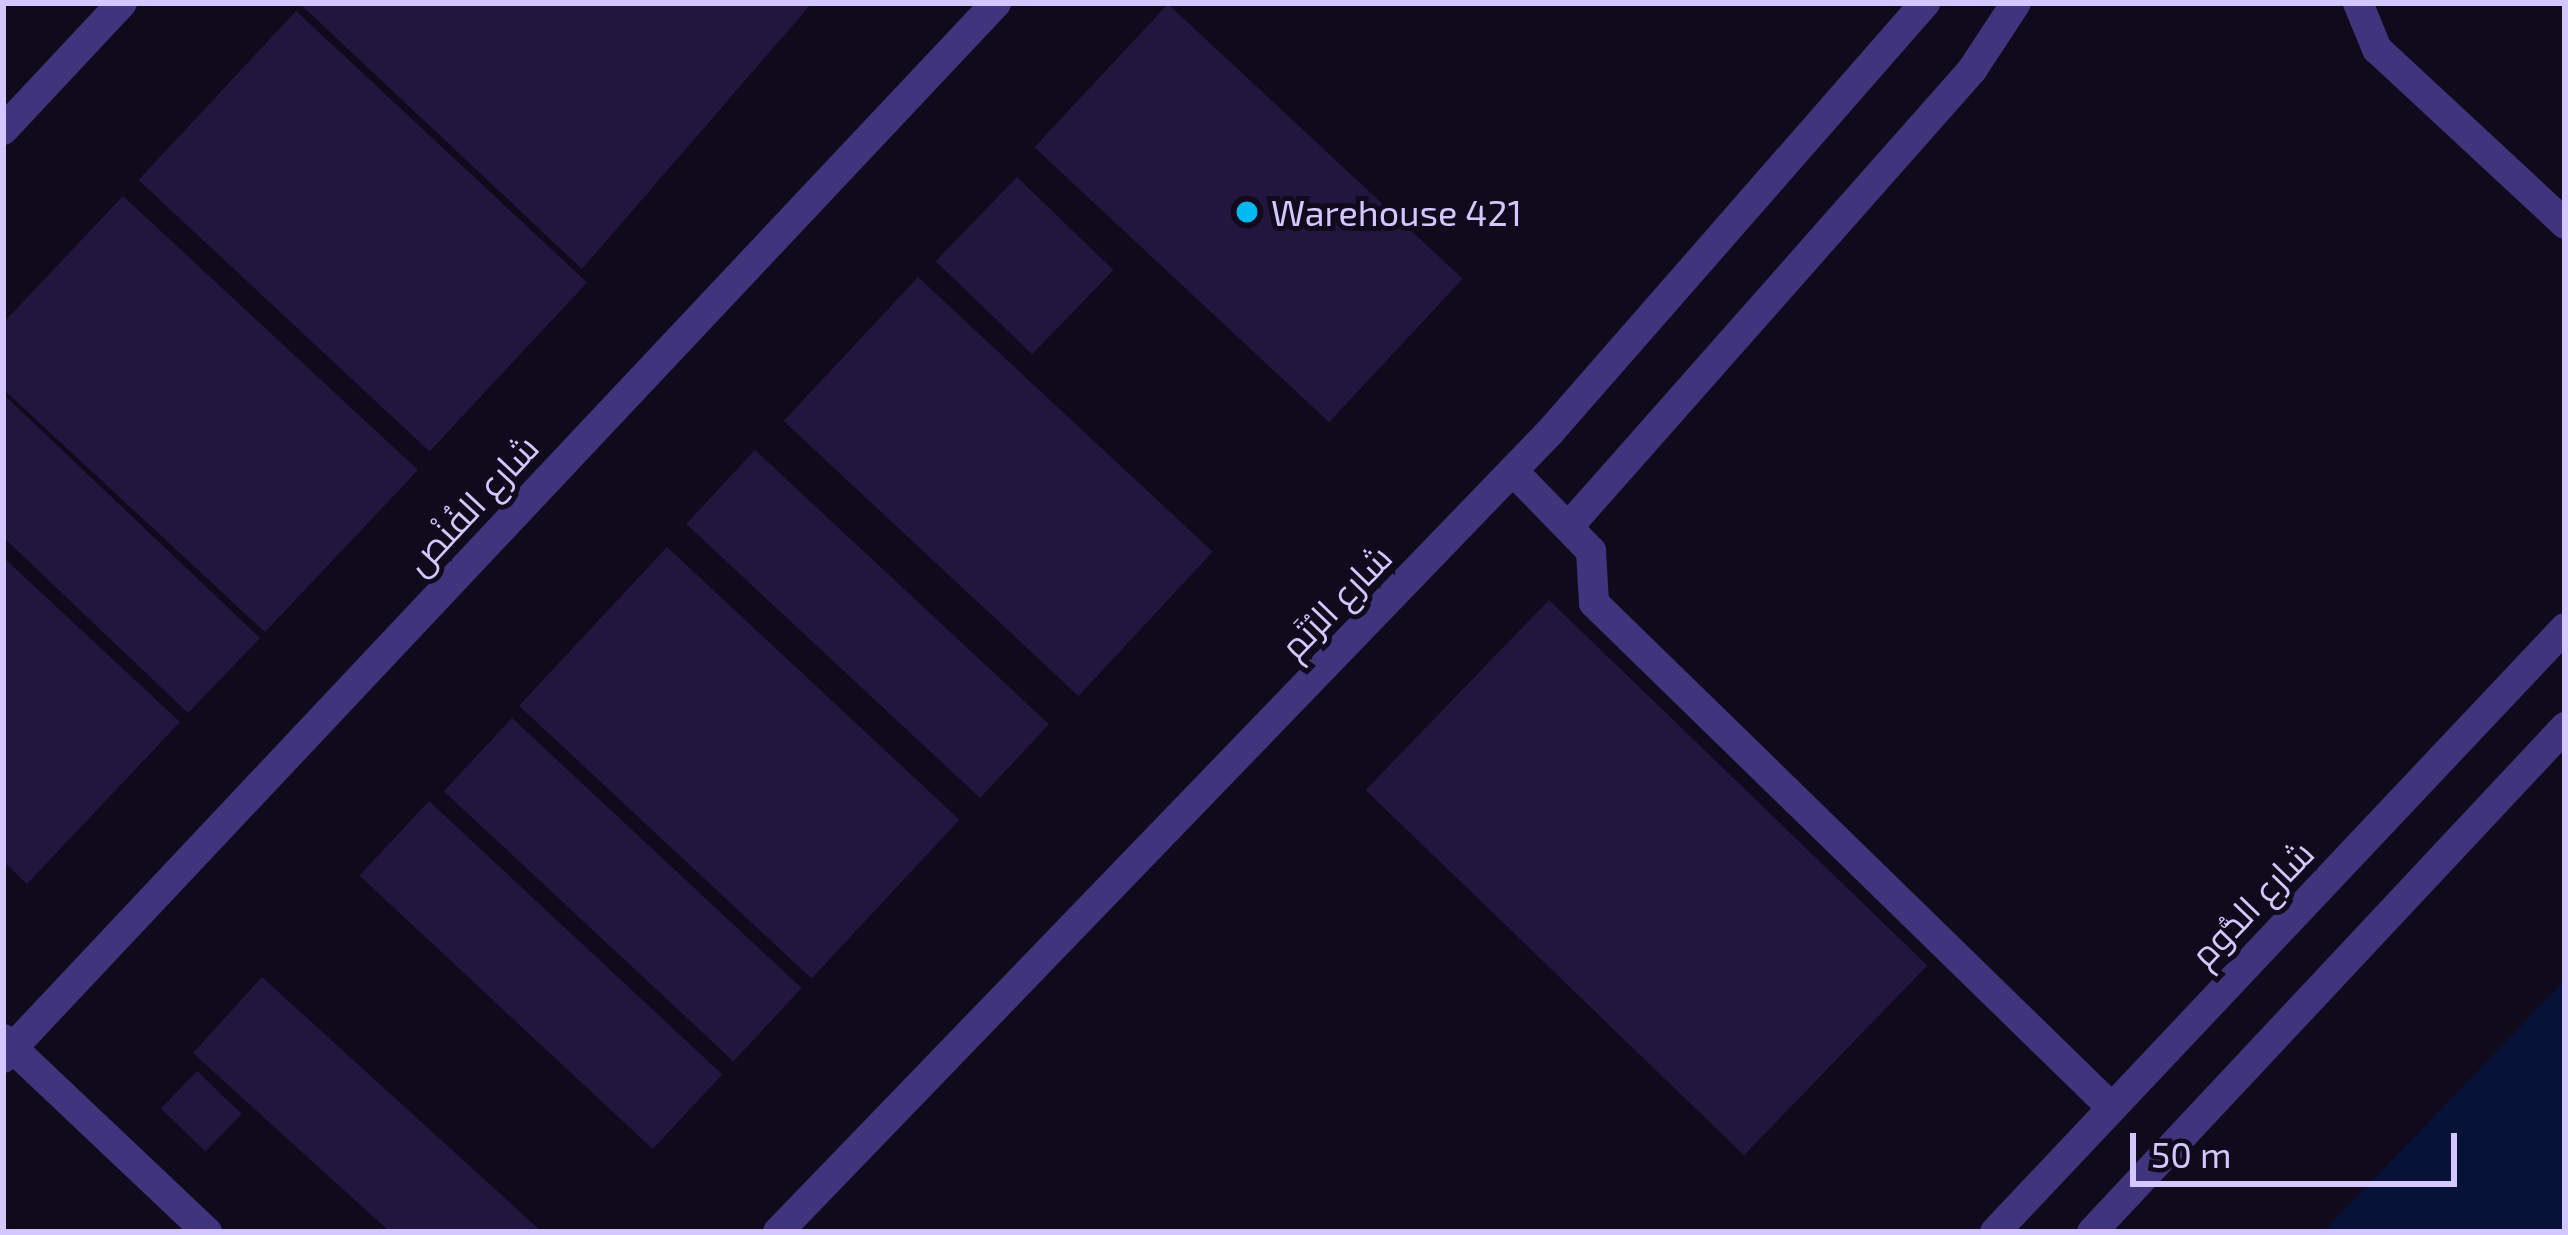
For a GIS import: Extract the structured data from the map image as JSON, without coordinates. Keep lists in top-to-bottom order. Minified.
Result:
{"streets":{"street":["شارع الفُنْص","شارع الرُتَم","شارع الدُّوم"]},"places":["Warehouse 421"],"scale_bar":"50 m"}
